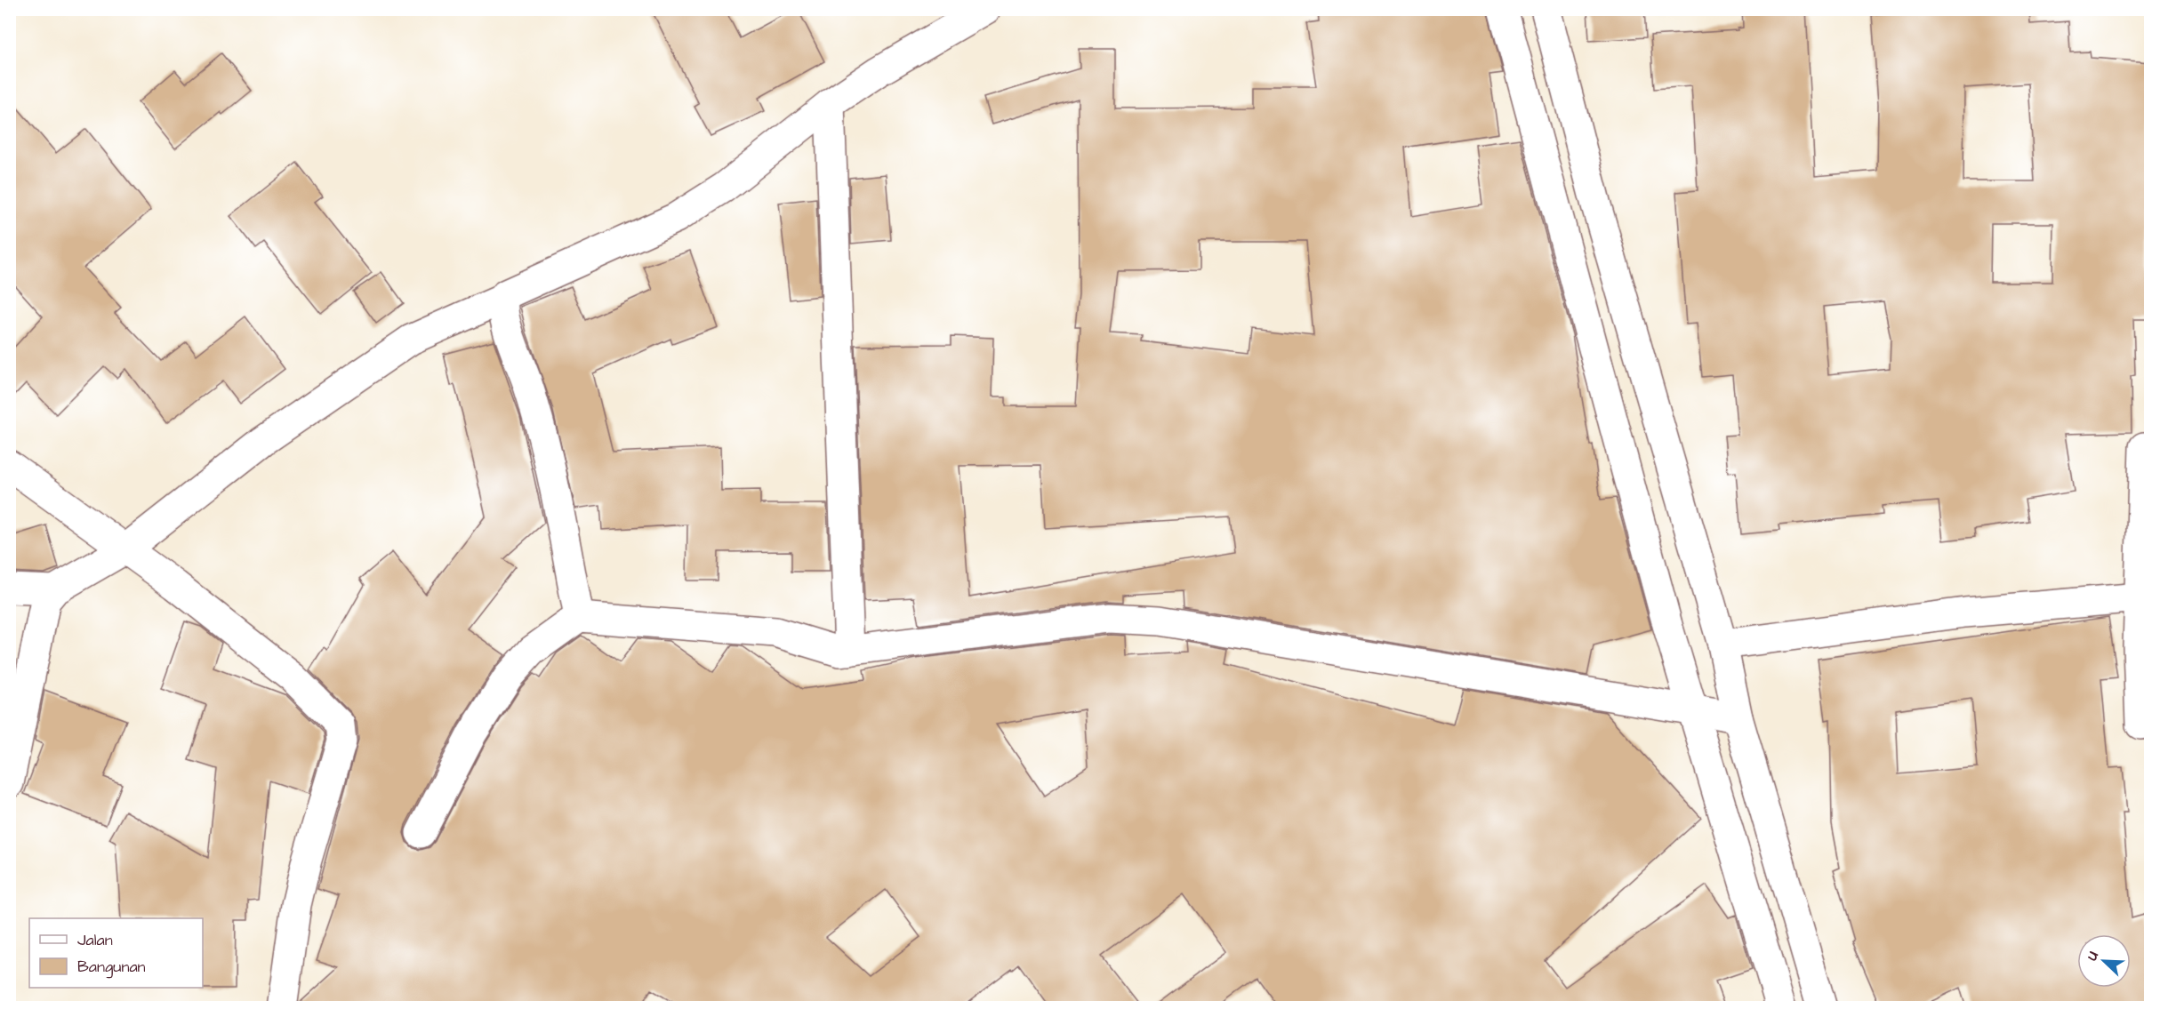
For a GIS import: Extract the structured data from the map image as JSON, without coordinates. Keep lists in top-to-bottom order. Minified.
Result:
{"legend":["Jalan","Bangunan"],"north":"top left"}
